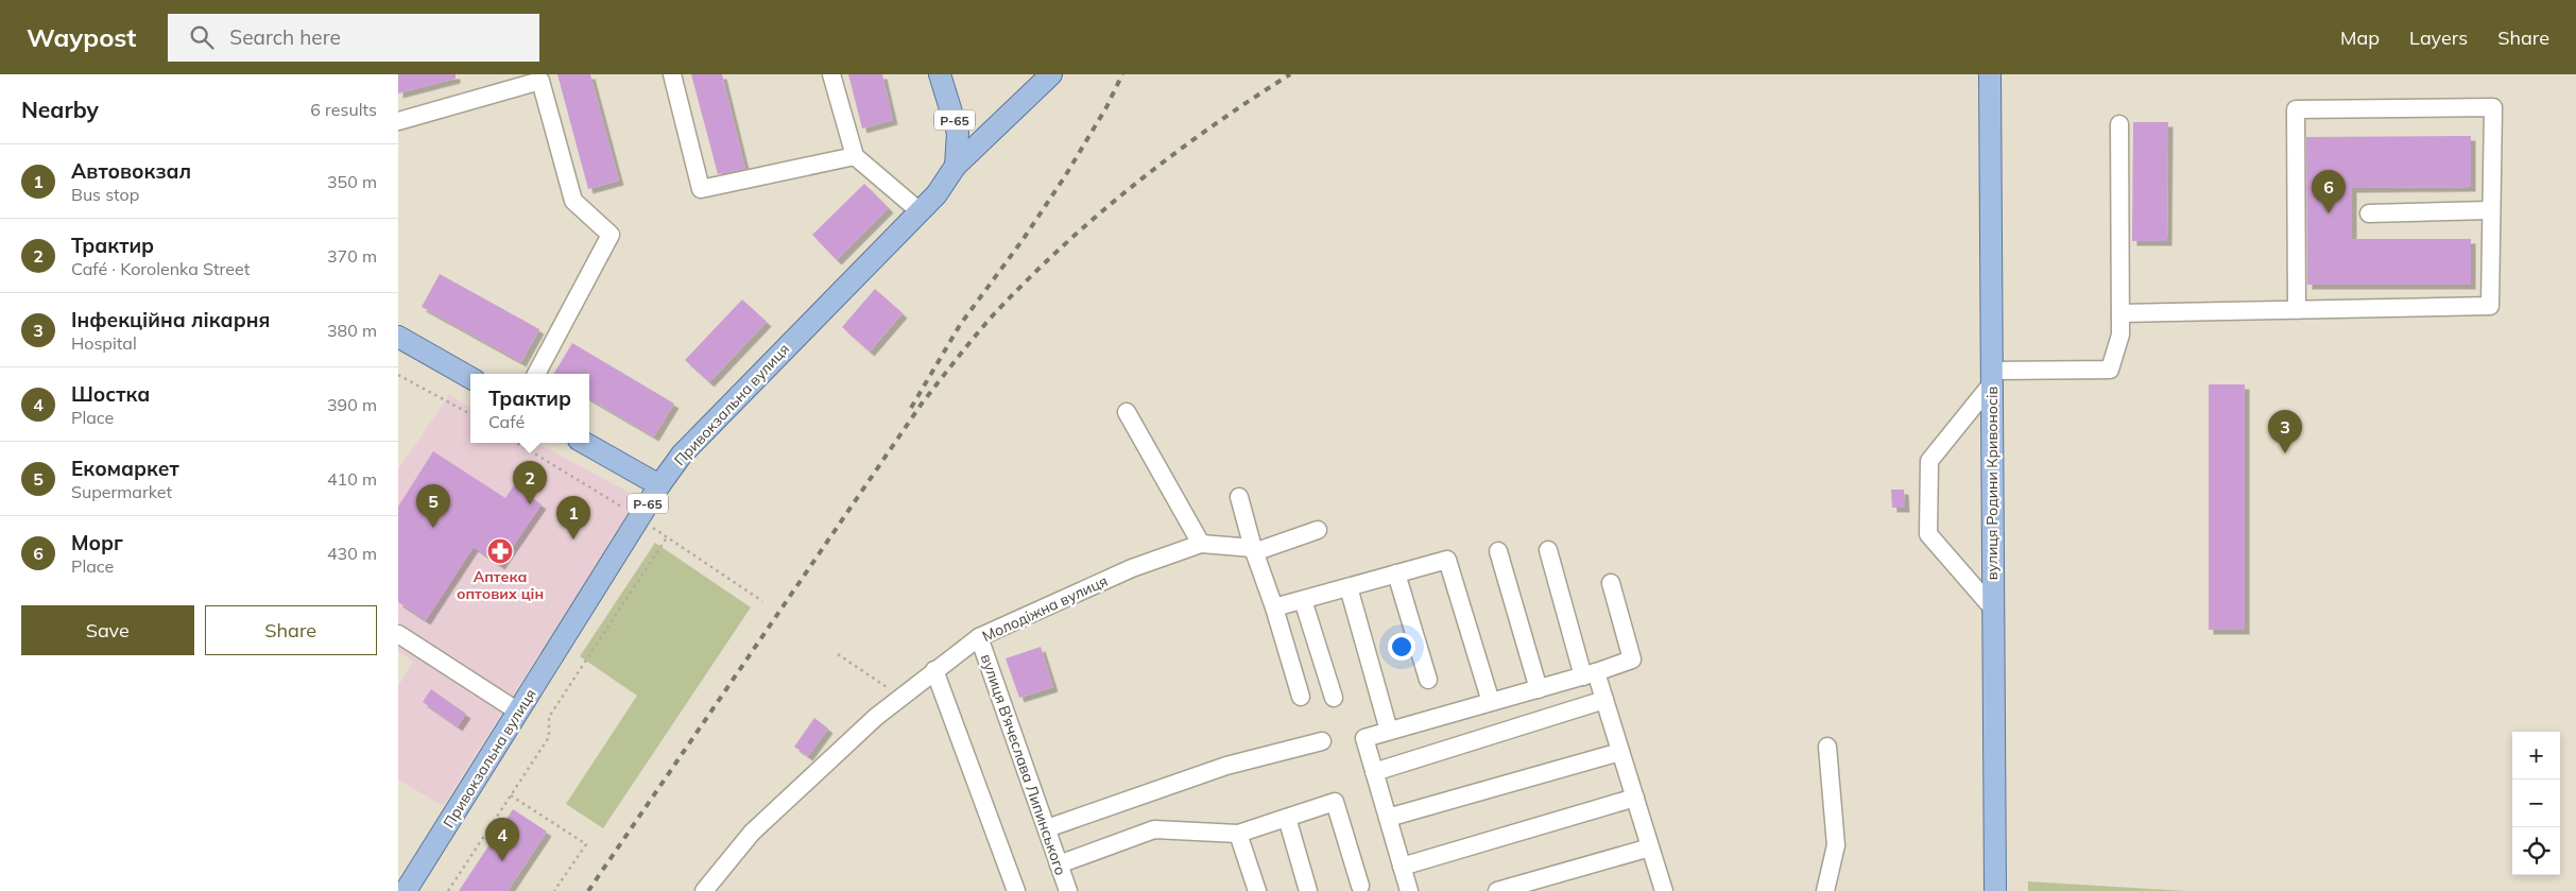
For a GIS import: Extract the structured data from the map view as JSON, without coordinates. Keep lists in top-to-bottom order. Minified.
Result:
{"streets":{"main road":["Р-65","Привокзальна вулиця","вулиця Родини Кривоносів"],"street":["Молодіжна вулиця","вулиця В'ячеслава Липинського"]},"crossings":[["Р-65","Привокзальна вулиця"],["Молодіжна вулиця","вулиця В'ячеслава Липинського"]],"places":{"pharmacy":["Аптека оптових цін"]},"page":{"header":"Waypost","search":"Search here","nav":["Map","Layers","Share"],"heading":["Nearby","6 results"],"list":[{"mark":"1","name":"Автовокзал","note":"Bus stop","value":"350 m"},{"mark":"2","name":"Трактир","note":"Café · Korolenka Street","value":"370 m"},{"mark":"3","name":"Інфекційна лікарня","note":"Hospital","value":"380 m"},{"mark":"4","name":"Шостка","note":"Place","value":"390 m"},{"mark":"5","name":"Екомаркет","note":"Supermarket","value":"410 m"},{"mark":"6","name":"Морг","note":"Place","value":"430 m"}],"pins":["6","3","2","5","1","4"],"popup":["Трактир","Café"],"buttons":["Save","Share"],"map_buttons":["+","−"]}}
